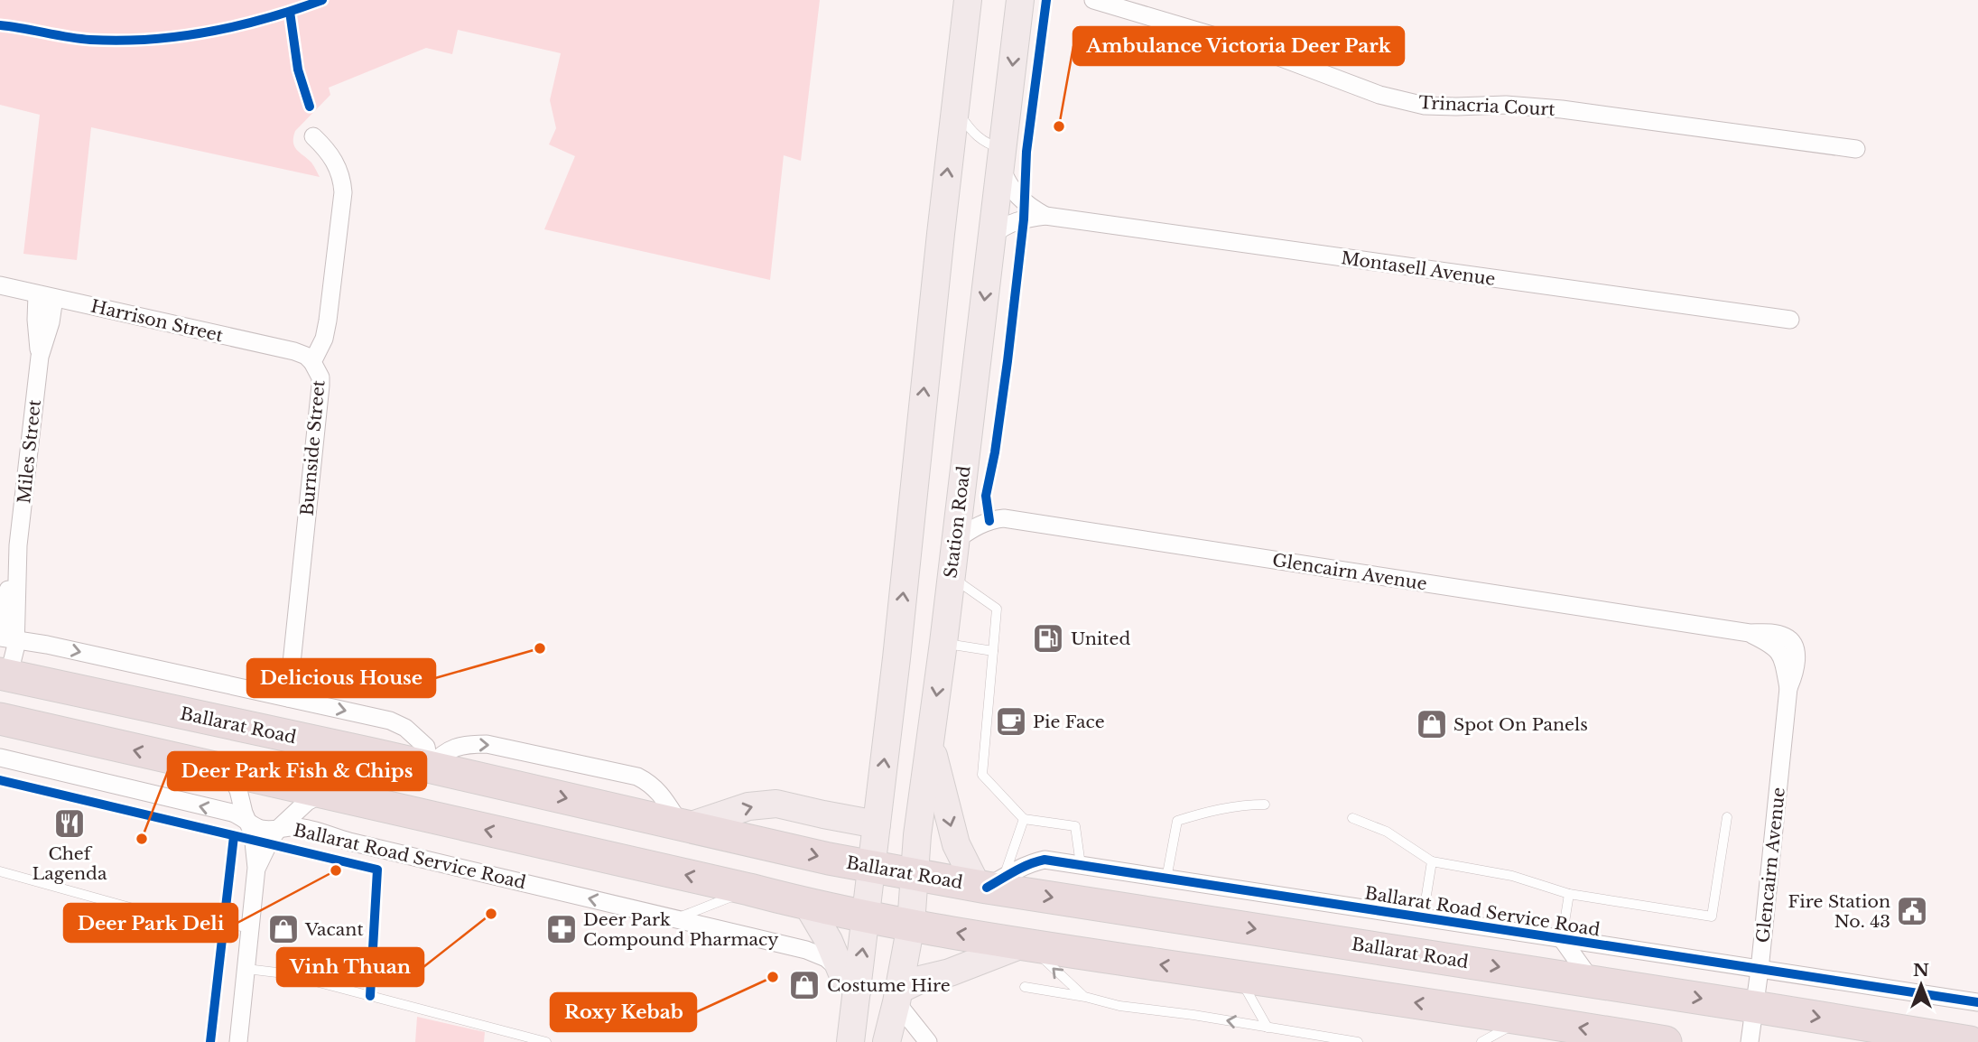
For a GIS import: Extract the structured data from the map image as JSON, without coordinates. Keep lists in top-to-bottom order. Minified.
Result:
{"streets":{"highway":["Ballarat Road"],"main road":["Station Road"],"street":["Trinacria Court","Montasell Avenue","Harrison Street","Burnside Street","Miles Street","Glencairn Avenue","Ballarat Road Service Road"]},"crossings":[["Montasell Avenue","Station Road"],["Harrison Street","Burnside Street"],["Harrison Street","Miles Street"],["Miles Street","Ballarat Road"],["Station Road","Glencairn Avenue"],["Station Road","Ballarat Road"],["Glencairn Avenue","Ballarat Road"],["Glencairn Avenue","Ballarat Road Service Road"],["Ballarat Road","Ballarat Road Service Road"]],"places":{"other":["Ambulance Victoria Deer Park","Delicious House","Deer Park Fish & Chips","Deer Park Deli","Vinh Thuan","Roxy Kebab"],"fuel station":["United"],"cafe":["Pie Face"],"shop":["Spot On Panels","Vacant","Costume Hire"],"restaurant":["Chef Lagenda"],"public building":["Fire Station No. 43"],"pharmacy":["Deer Park Compound Pharmacy"]},"north":"top"}
